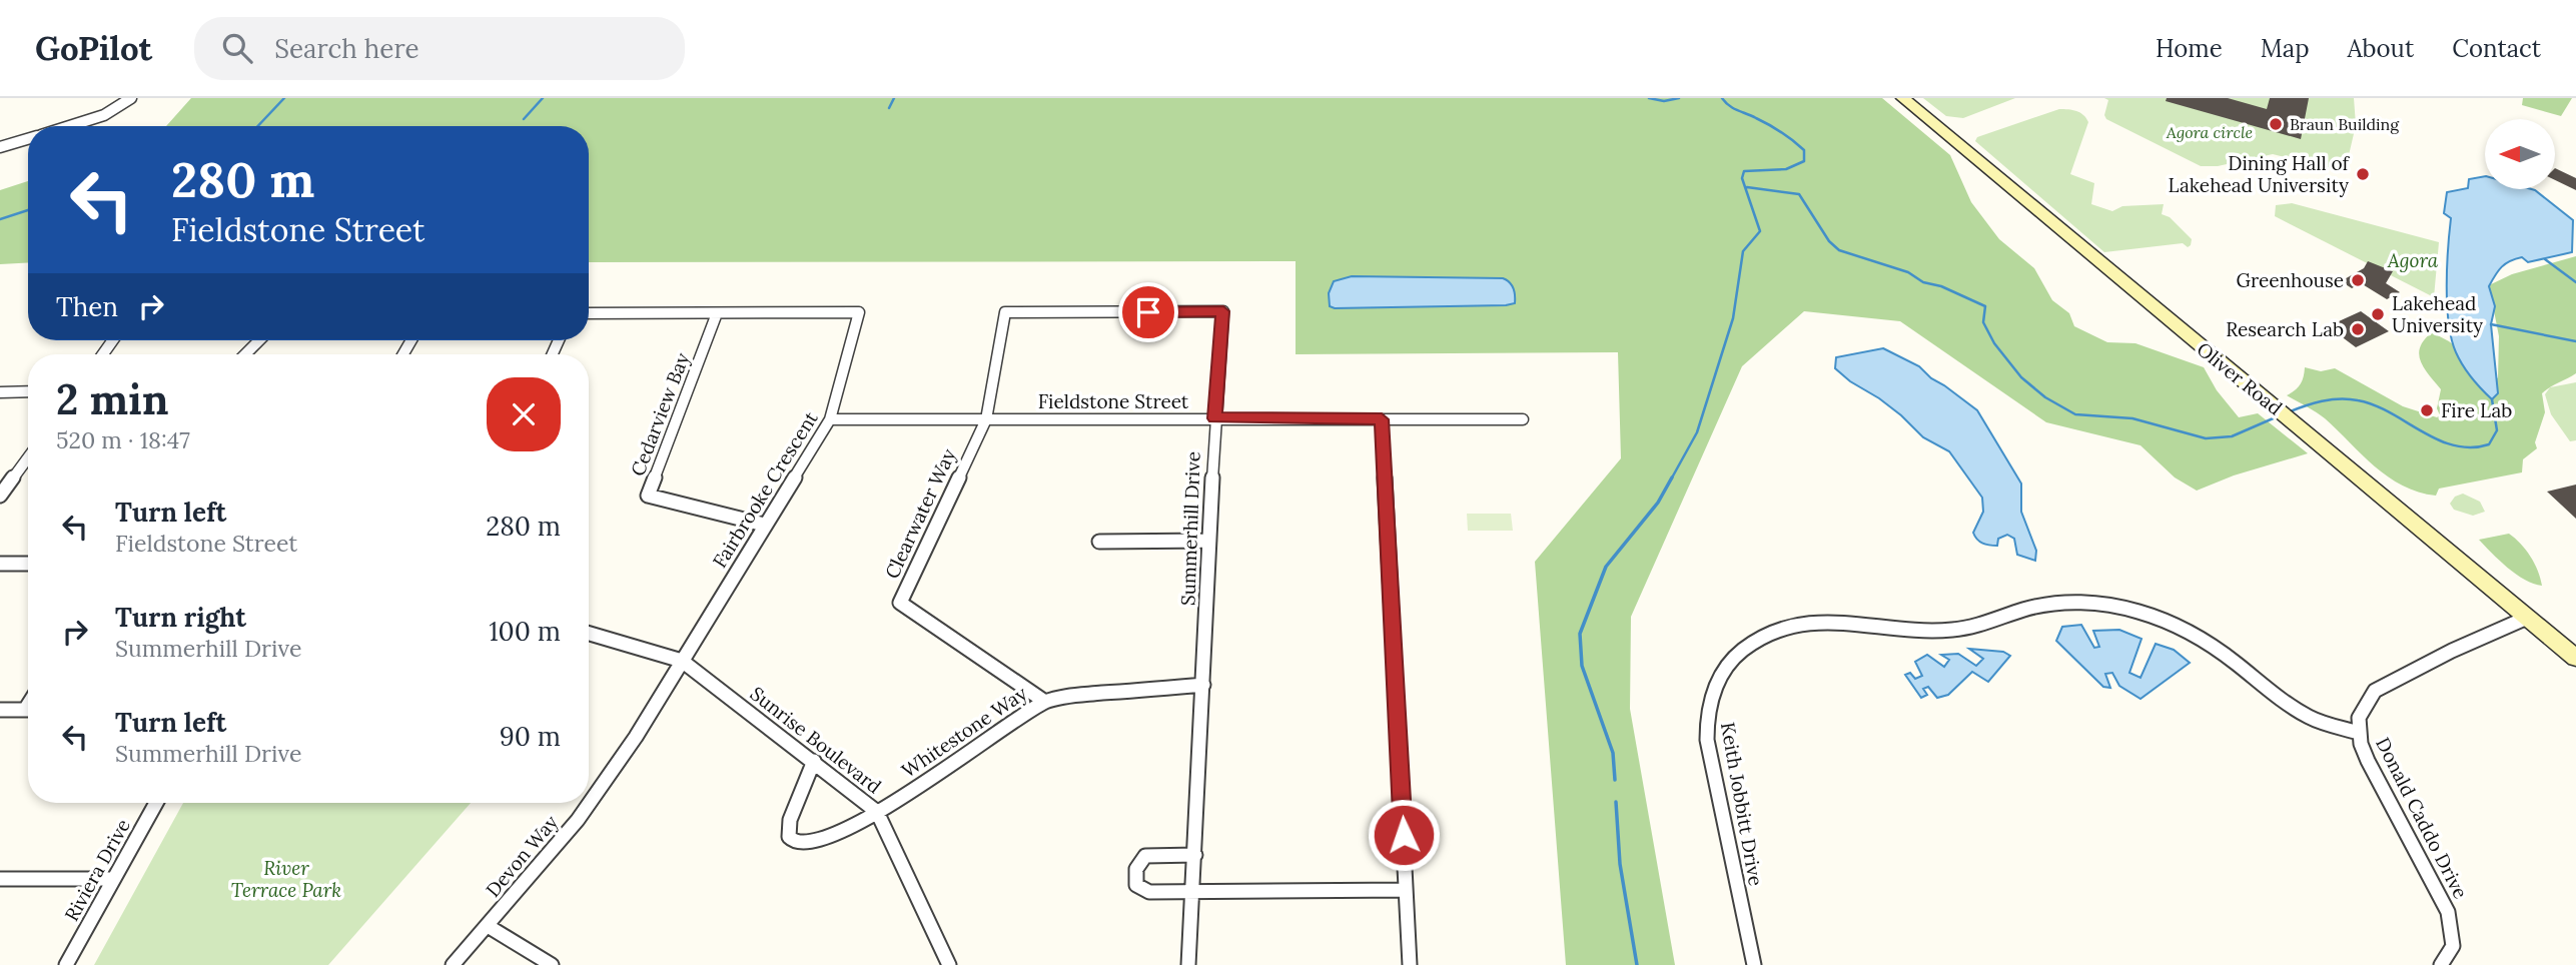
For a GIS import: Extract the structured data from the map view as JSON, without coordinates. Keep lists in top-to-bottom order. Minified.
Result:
{"streets":{"main road":["Oliver Road"],"street":["Fieldstone Street","Cedarview Bay","Fairbrooke Crescent","Clearwater Way","Summerhill Drive","Whitestone Way","Sunrise Boulevard","Keith Jobbitt Drive","Donald Caddo Drive","Devon Way","Riviera Drive"]},"crossings":[["Oliver Road","Donald Caddo Drive"],["Fieldstone Street","Fairbrooke Crescent"],["Fieldstone Street","Clearwater Way"],["Fieldstone Street","Summerhill Drive"],["Cedarview Bay","Fairbrooke Crescent"],["Fairbrooke Crescent","Sunrise Boulevard"],["Fairbrooke Crescent","Devon Way"],["Clearwater Way","Summerhill Drive"],["Clearwater Way","Whitestone Way"],["Summerhill Drive","Whitestone Way"],["Whitestone Way","Sunrise Boulevard"],["Sunrise Boulevard","Devon Way"],["Keith Jobbitt Drive","Donald Caddo Drive"]],"parks":["Agora circle","Agora","River Terrace Park"],"places":["Braun Building","Dining Hall of Lakehead University","Greenhouse","Lakehead University","Research Lab","Fire Lab"],"north":"left","page":{"header":"GoPilot","search":"Search here","nav":["Home","Map","About","Contact"],"turn":["280 m","Fieldstone Street"],"then":"Then","heading":["2 min","520 m · 18:47"],"list":[{"name":"Turn left","note":"Fieldstone Street","value":"280 m"},{"name":"Turn right","note":"Summerhill Drive","value":"100 m"},{"name":"Turn left","note":"Summerhill Drive","value":"90 m"}]}}
